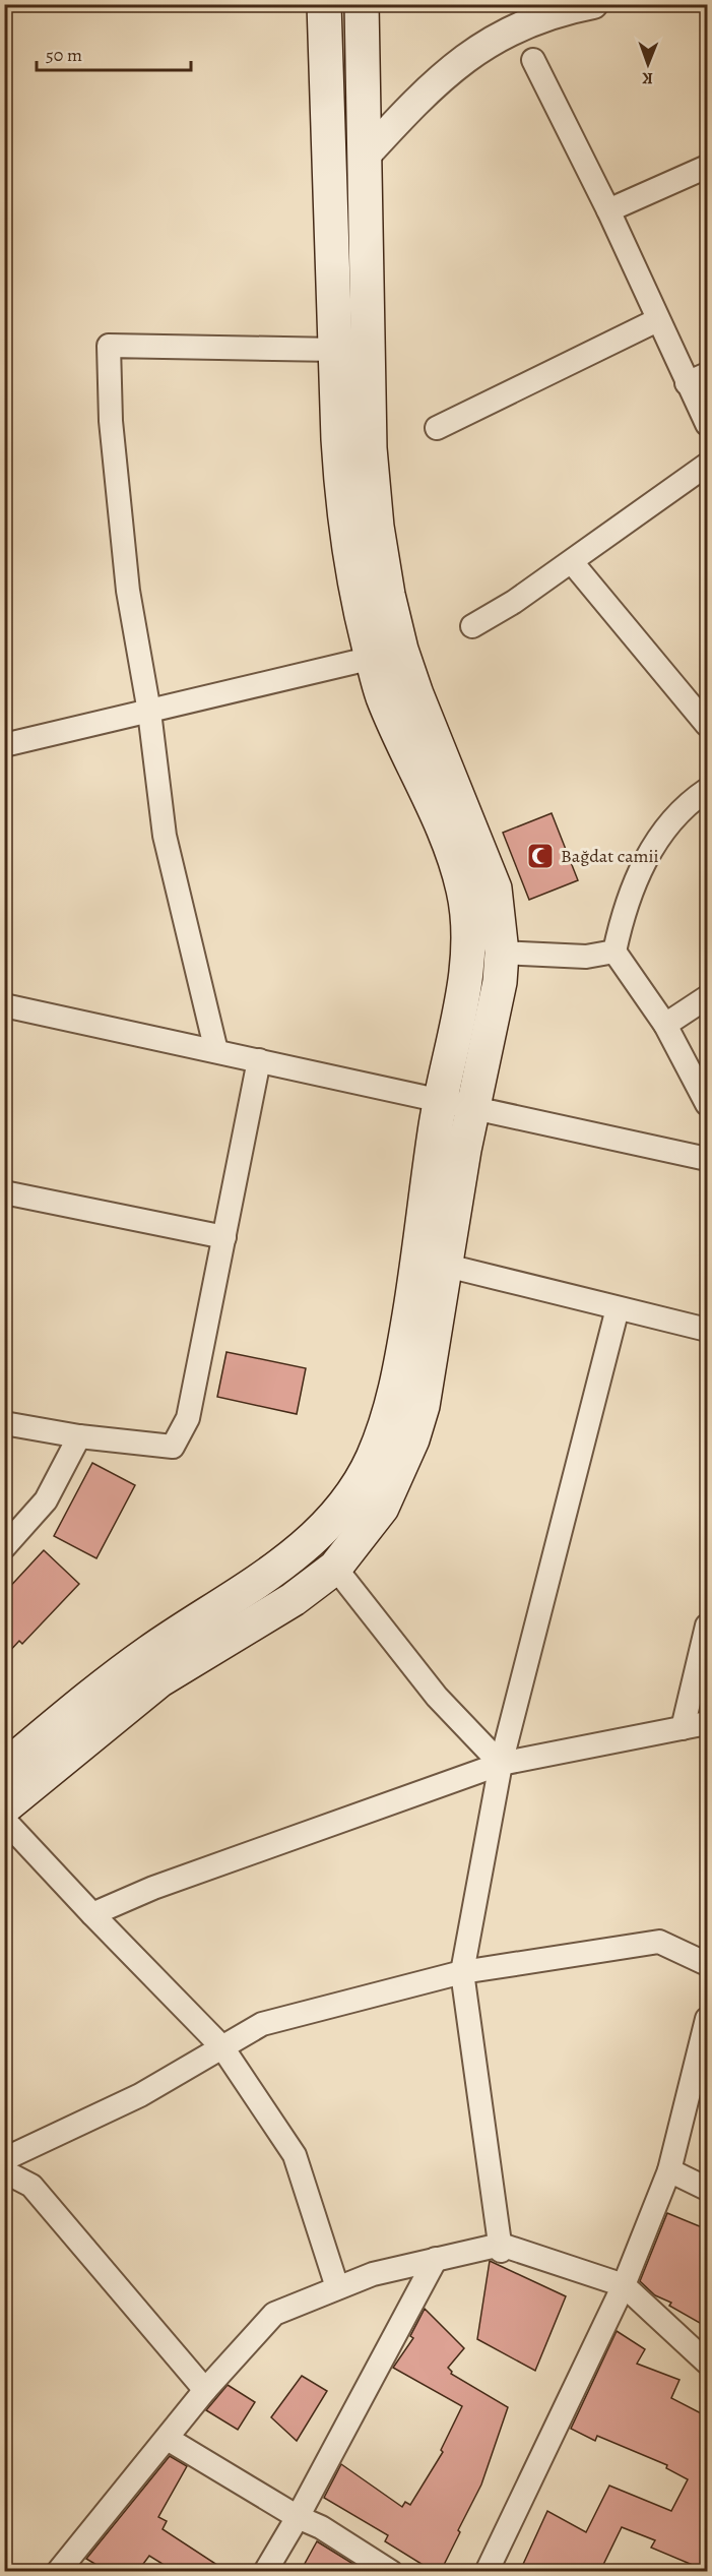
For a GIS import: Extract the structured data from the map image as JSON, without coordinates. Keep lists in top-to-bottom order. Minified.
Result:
{"places":{"mosque":["Bağdat camii"]},"scale_bar":"50 m","north":"bottom"}
